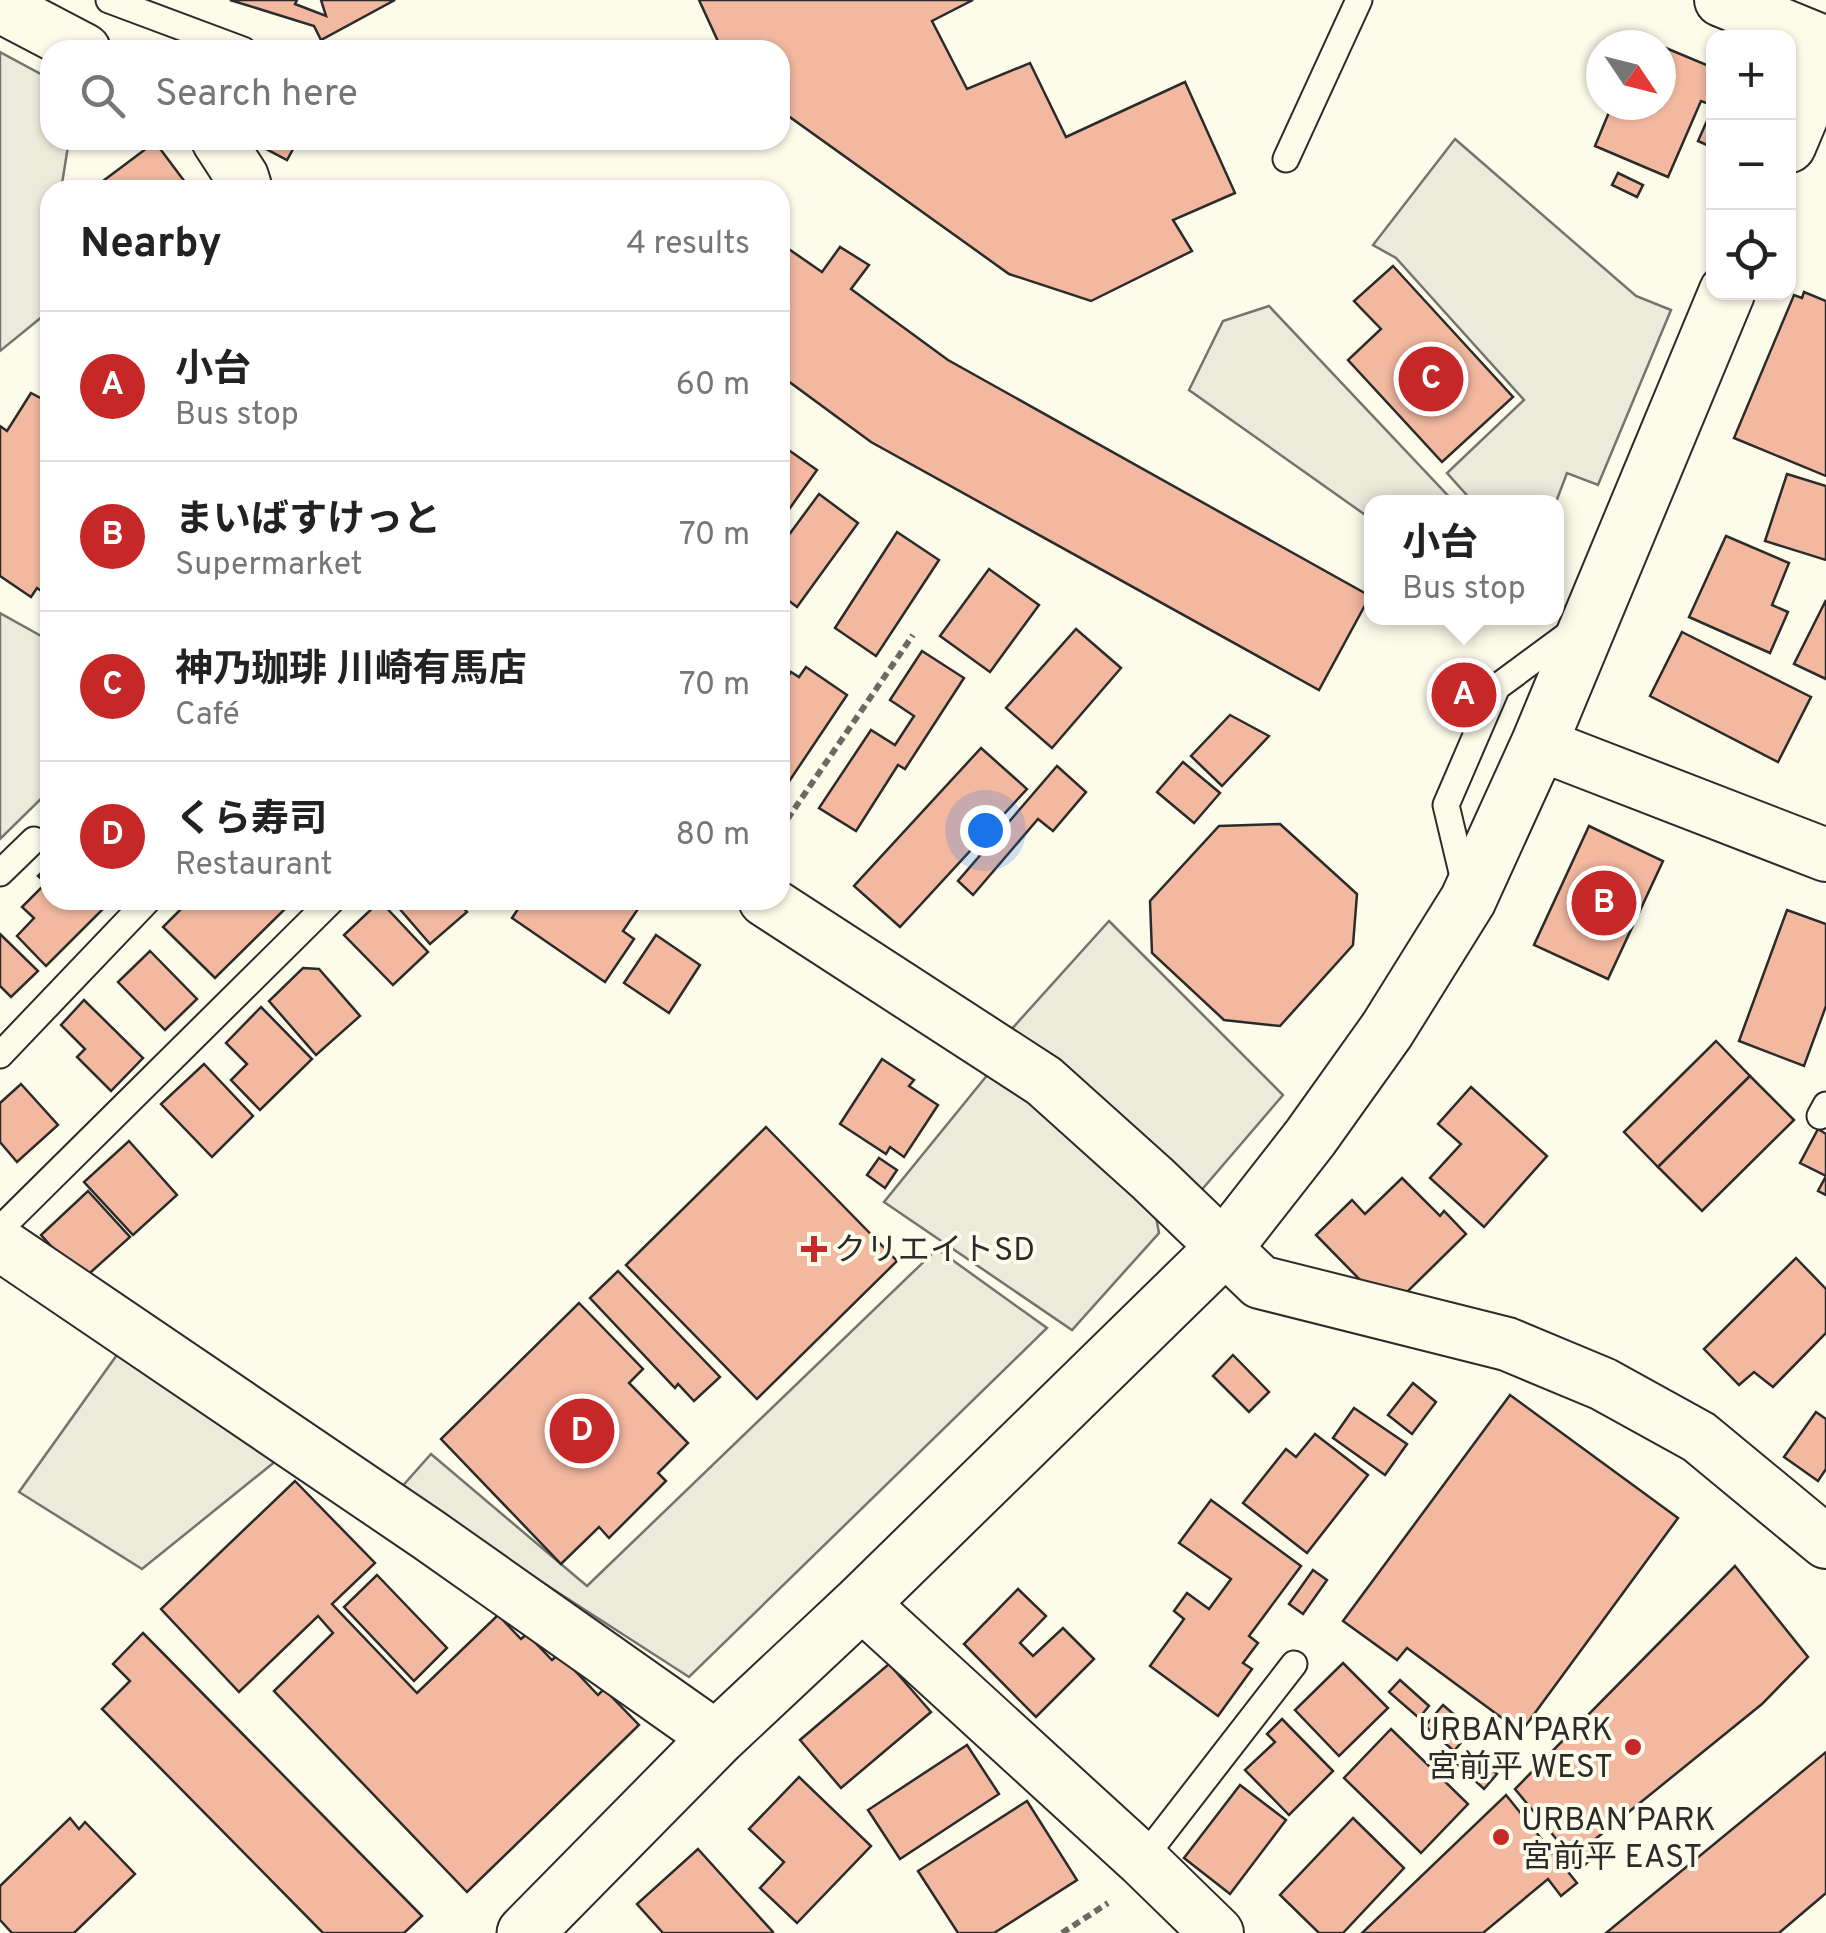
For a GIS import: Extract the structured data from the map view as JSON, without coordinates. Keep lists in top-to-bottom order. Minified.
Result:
{"places":{"health":["クリエイトSD"],"other":["URBAN PARK 宮前平 WEST","URBAN PARK 宮前平 EAST"]},"north":"bottom right","page":{"map_buttons":["+","−"],"search":"Search here","heading":["Nearby","4 results"],"list":[{"mark":"A","name":"小台","note":"Bus stop","value":"60 m"},{"mark":"B","name":"まいばすけっと","note":"Supermarket","value":"70 m"},{"mark":"C","name":"神乃珈琲 川崎有馬店","note":"Café","value":"70 m"},{"mark":"D","name":"くら寿司","note":"Restaurant","value":"80 m"}],"pins":["C","A","B","D"],"popup":["小台","Bus stop"]}}
